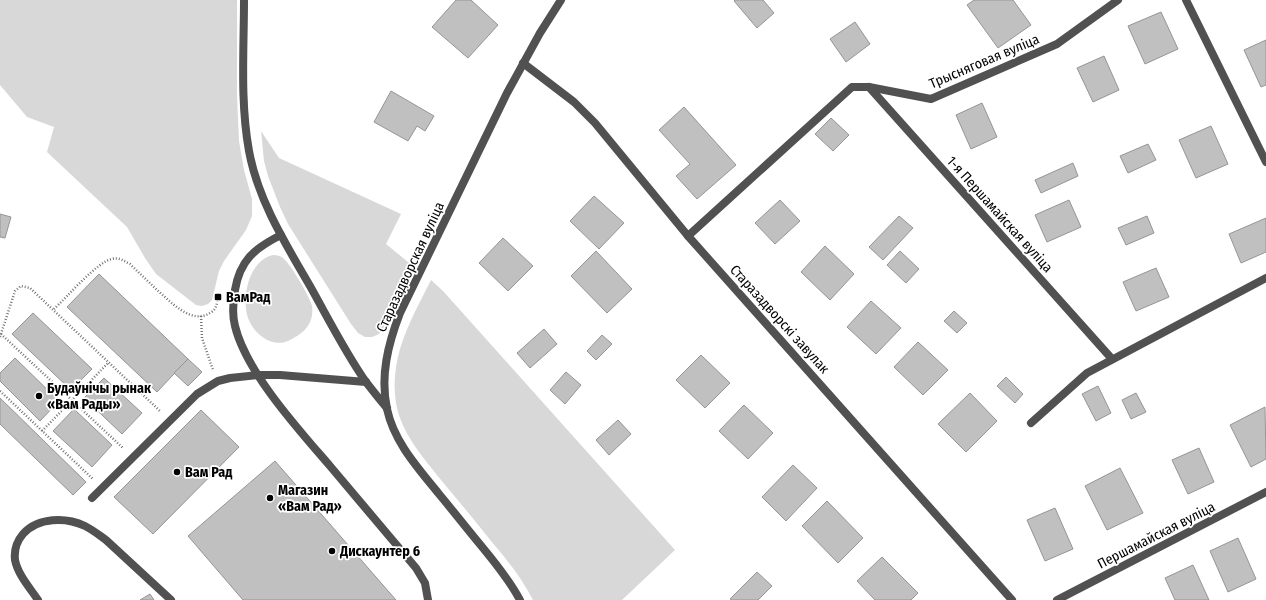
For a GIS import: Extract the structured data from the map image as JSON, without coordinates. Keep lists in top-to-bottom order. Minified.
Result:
{"streets":{"street":["Трысняговая вуліца","1-я Першамайская вуліца","Старазадворская вуліца","Старазадворскі завулак","Першамайская вуліца"]},"crossings":[["Трысняговая вуліца","1-я Першамайская вуліца"],["Трысняговая вуліца","Старазадворскі завулак"],["Старазадворская вуліца","Старазадворскі завулак"]],"places":{"transit":["ВамРад"],"other":["Будаўнічы рынак «Вам Рады»","Вам Рад","Магазин «Вам Рад»","Дискаунтер 6"]}}
